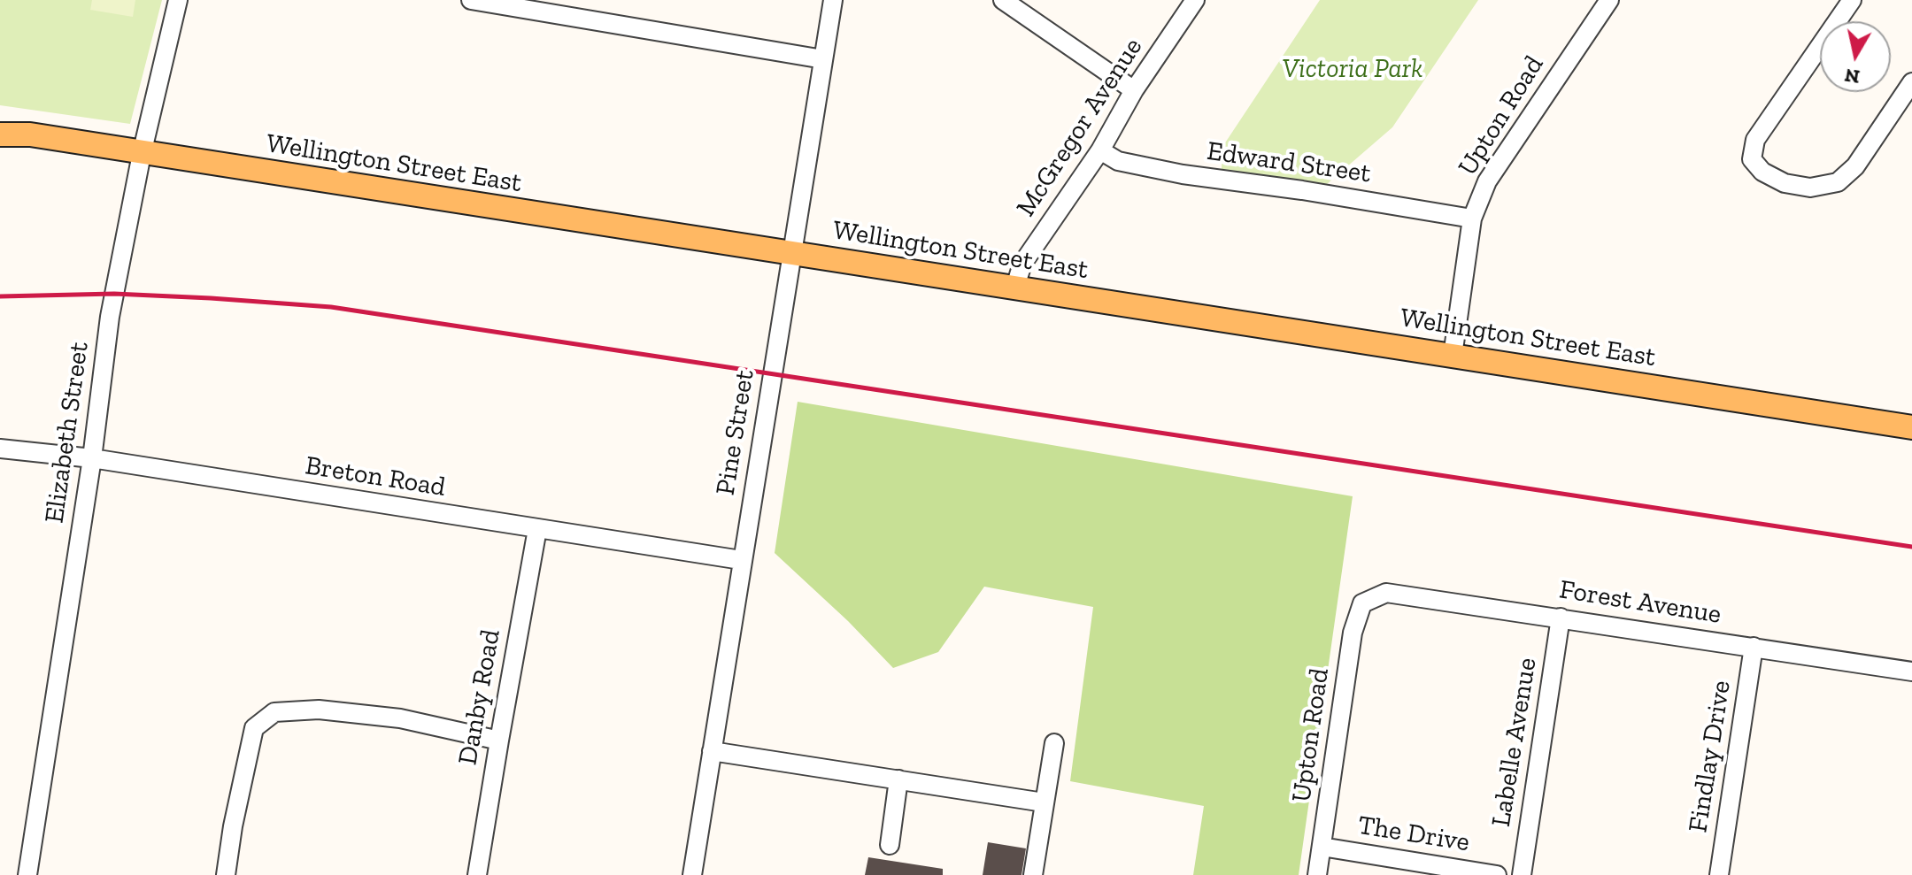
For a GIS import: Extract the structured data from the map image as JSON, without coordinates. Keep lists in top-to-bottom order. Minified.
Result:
{"streets":{"main road":["Wellington Street East"],"street":["Upton Road","McGregor Avenue","Edward Street","Elizabeth Street","Pine Street","Breton Road","Forest Avenue","Danby Road","Labelle Avenue","Findlay Drive","The Drive"]},"crossings":[["Upton Road","Edward Street"],["Upton Road","Wellington Street East"],["Upton Road","Forest Avenue"],["Upton Road","The Drive"],["McGregor Avenue","Edward Street"],["McGregor Avenue","Wellington Street East"],["Wellington Street East","Elizabeth Street"],["Wellington Street East","Pine Street"],["Elizabeth Street","Breton Road"],["Pine Street","Breton Road"],["Breton Road","Danby Road"],["Forest Avenue","Labelle Avenue"],["Forest Avenue","Findlay Drive"]],"parks":["Victoria Park"],"north":"bottom"}
